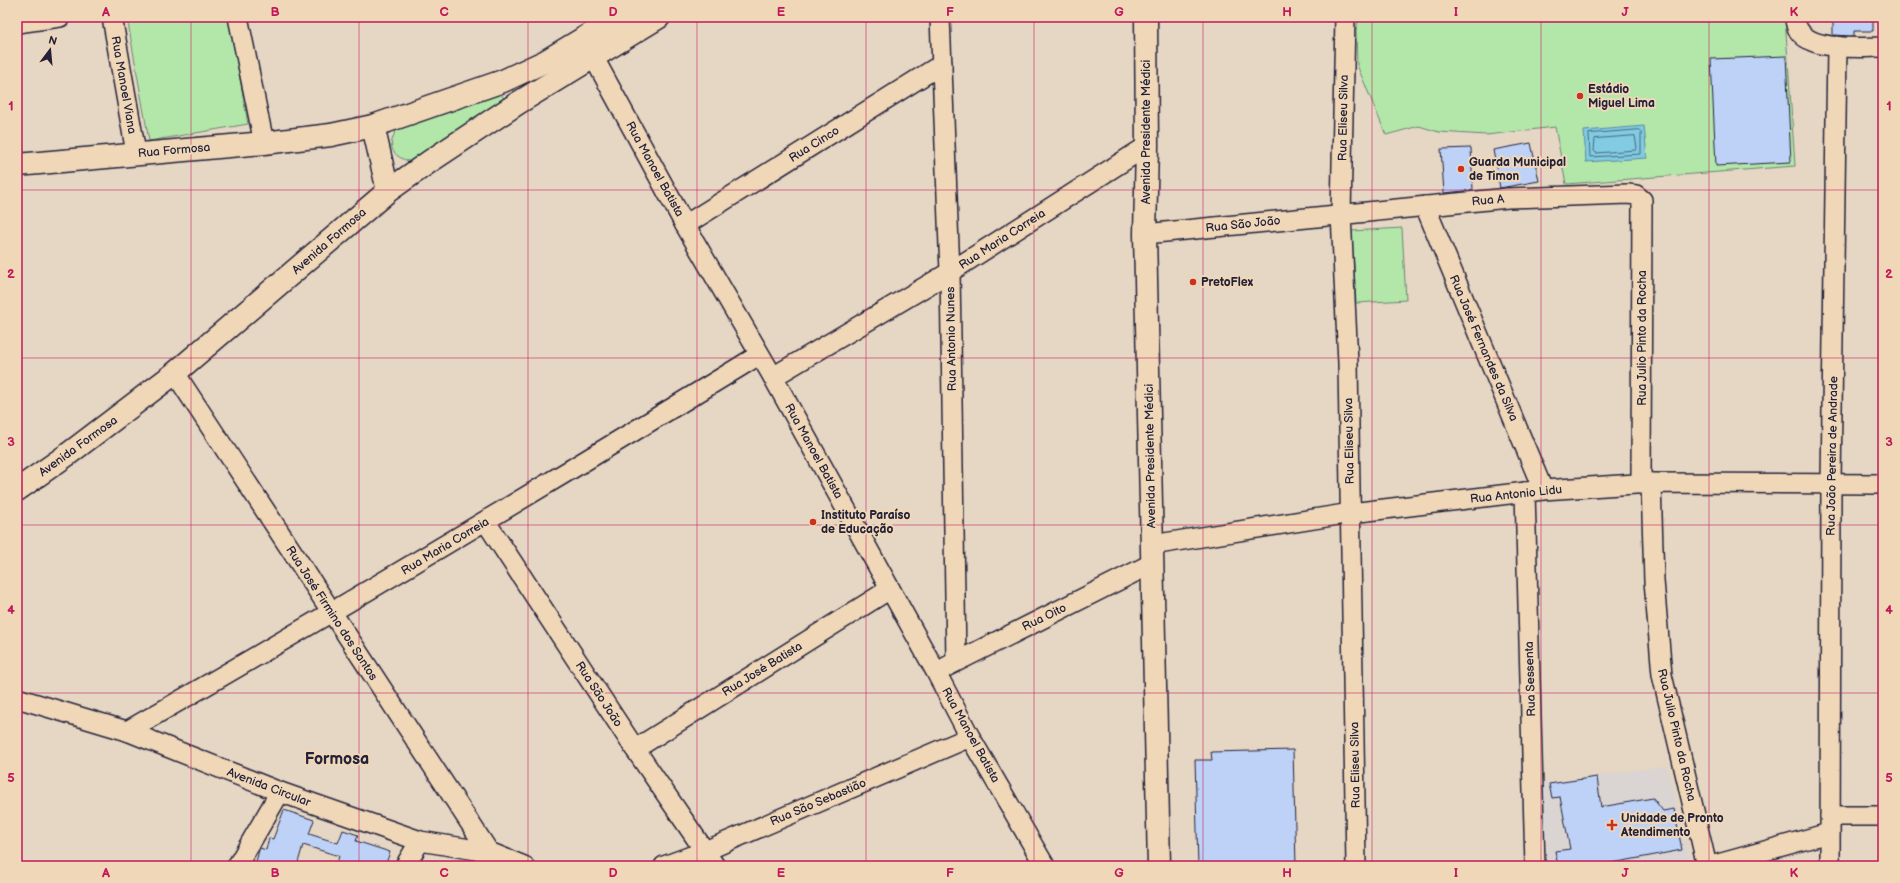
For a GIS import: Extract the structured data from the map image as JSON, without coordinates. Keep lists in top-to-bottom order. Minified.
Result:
{"streets":{"main road":["Avenida Presidente Médici","Rua Formosa","Avenida Formosa"],"street":["Rua Manoel Viana","Rua Eliseu Silva","Rua Cinco","Rua Manoel Batista","Rua A","Rua São João","Rua Maria Correia","Rua Julio Pinto da Rocha","Rua Antonio Nunes","Rua José Fernandes da Silva","Rua João Pereira de Andrade","Rua Antonio Lidu","Rua José Firmino dos Santos","Rua Oito","Rua José Batista","Rua Sessenta","Avenida Circular","Rua São Sebastião"]},"crossings":[["Rua Manoel Viana","Rua Formosa"],["Rua Eliseu Silva","Rua A"],["Rua Eliseu Silva","Rua São João"],["Rua Eliseu Silva","Rua Antonio Lidu"],["Avenida Presidente Médici","Rua São João"],["Avenida Presidente Médici","Rua Maria Correia"],["Avenida Presidente Médici","Rua Antonio Lidu"],["Avenida Presidente Médici","Rua Oito"],["Rua Cinco","Rua Manoel Batista"],["Rua Cinco","Rua Antonio Nunes"],["Rua Manoel Batista","Rua Maria Correia"],["Rua Manoel Batista","Avenida Formosa"],["Rua Manoel Batista","Rua Oito"],["Rua Manoel Batista","Rua José Batista"],["Rua Manoel Batista","Rua São Sebastião"],["Rua A","Rua São João"],["Rua A","Rua Julio Pinto da Rocha"],["Rua A","Rua José Fernandes da Silva"],["Rua São João","Rua Maria Correia"],["Rua São João","Rua José Batista"],["Rua São João","Rua São Sebastião"],["Rua Maria Correia","Rua Antonio Nunes"],["Rua Maria Correia","Rua José Firmino dos Santos"],["Rua Maria Correia","Avenida Circular"],["Avenida Formosa","Rua José Firmino dos Santos"],["Rua Julio Pinto da Rocha","Rua Antonio Lidu"],["Rua Antonio Nunes","Rua Oito"],["Rua José Fernandes da Silva","Rua Antonio Lidu"],["Rua José Fernandes da Silva","Rua Sessenta"],["Rua João Pereira de Andrade","Rua Antonio Lidu"],["Rua Antonio Lidu","Rua Oito"],["Rua Antonio Lidu","Rua Sessenta"],["Rua José Firmino dos Santos","Avenida Circular"]],"districts":["Formosa"],"places":{"other":["Estádio Miguel Lima","Guarda Municipal de Timon","PretoFlex","Instituto Paraíso de Educação"],"health":["Unidade de Pronto Atendimento"]},"north":"top","grid":{"columns":["A","B","C","D","E","F","G","H","I","J","K"],"rows":["1","2","3","4","5"]}}
